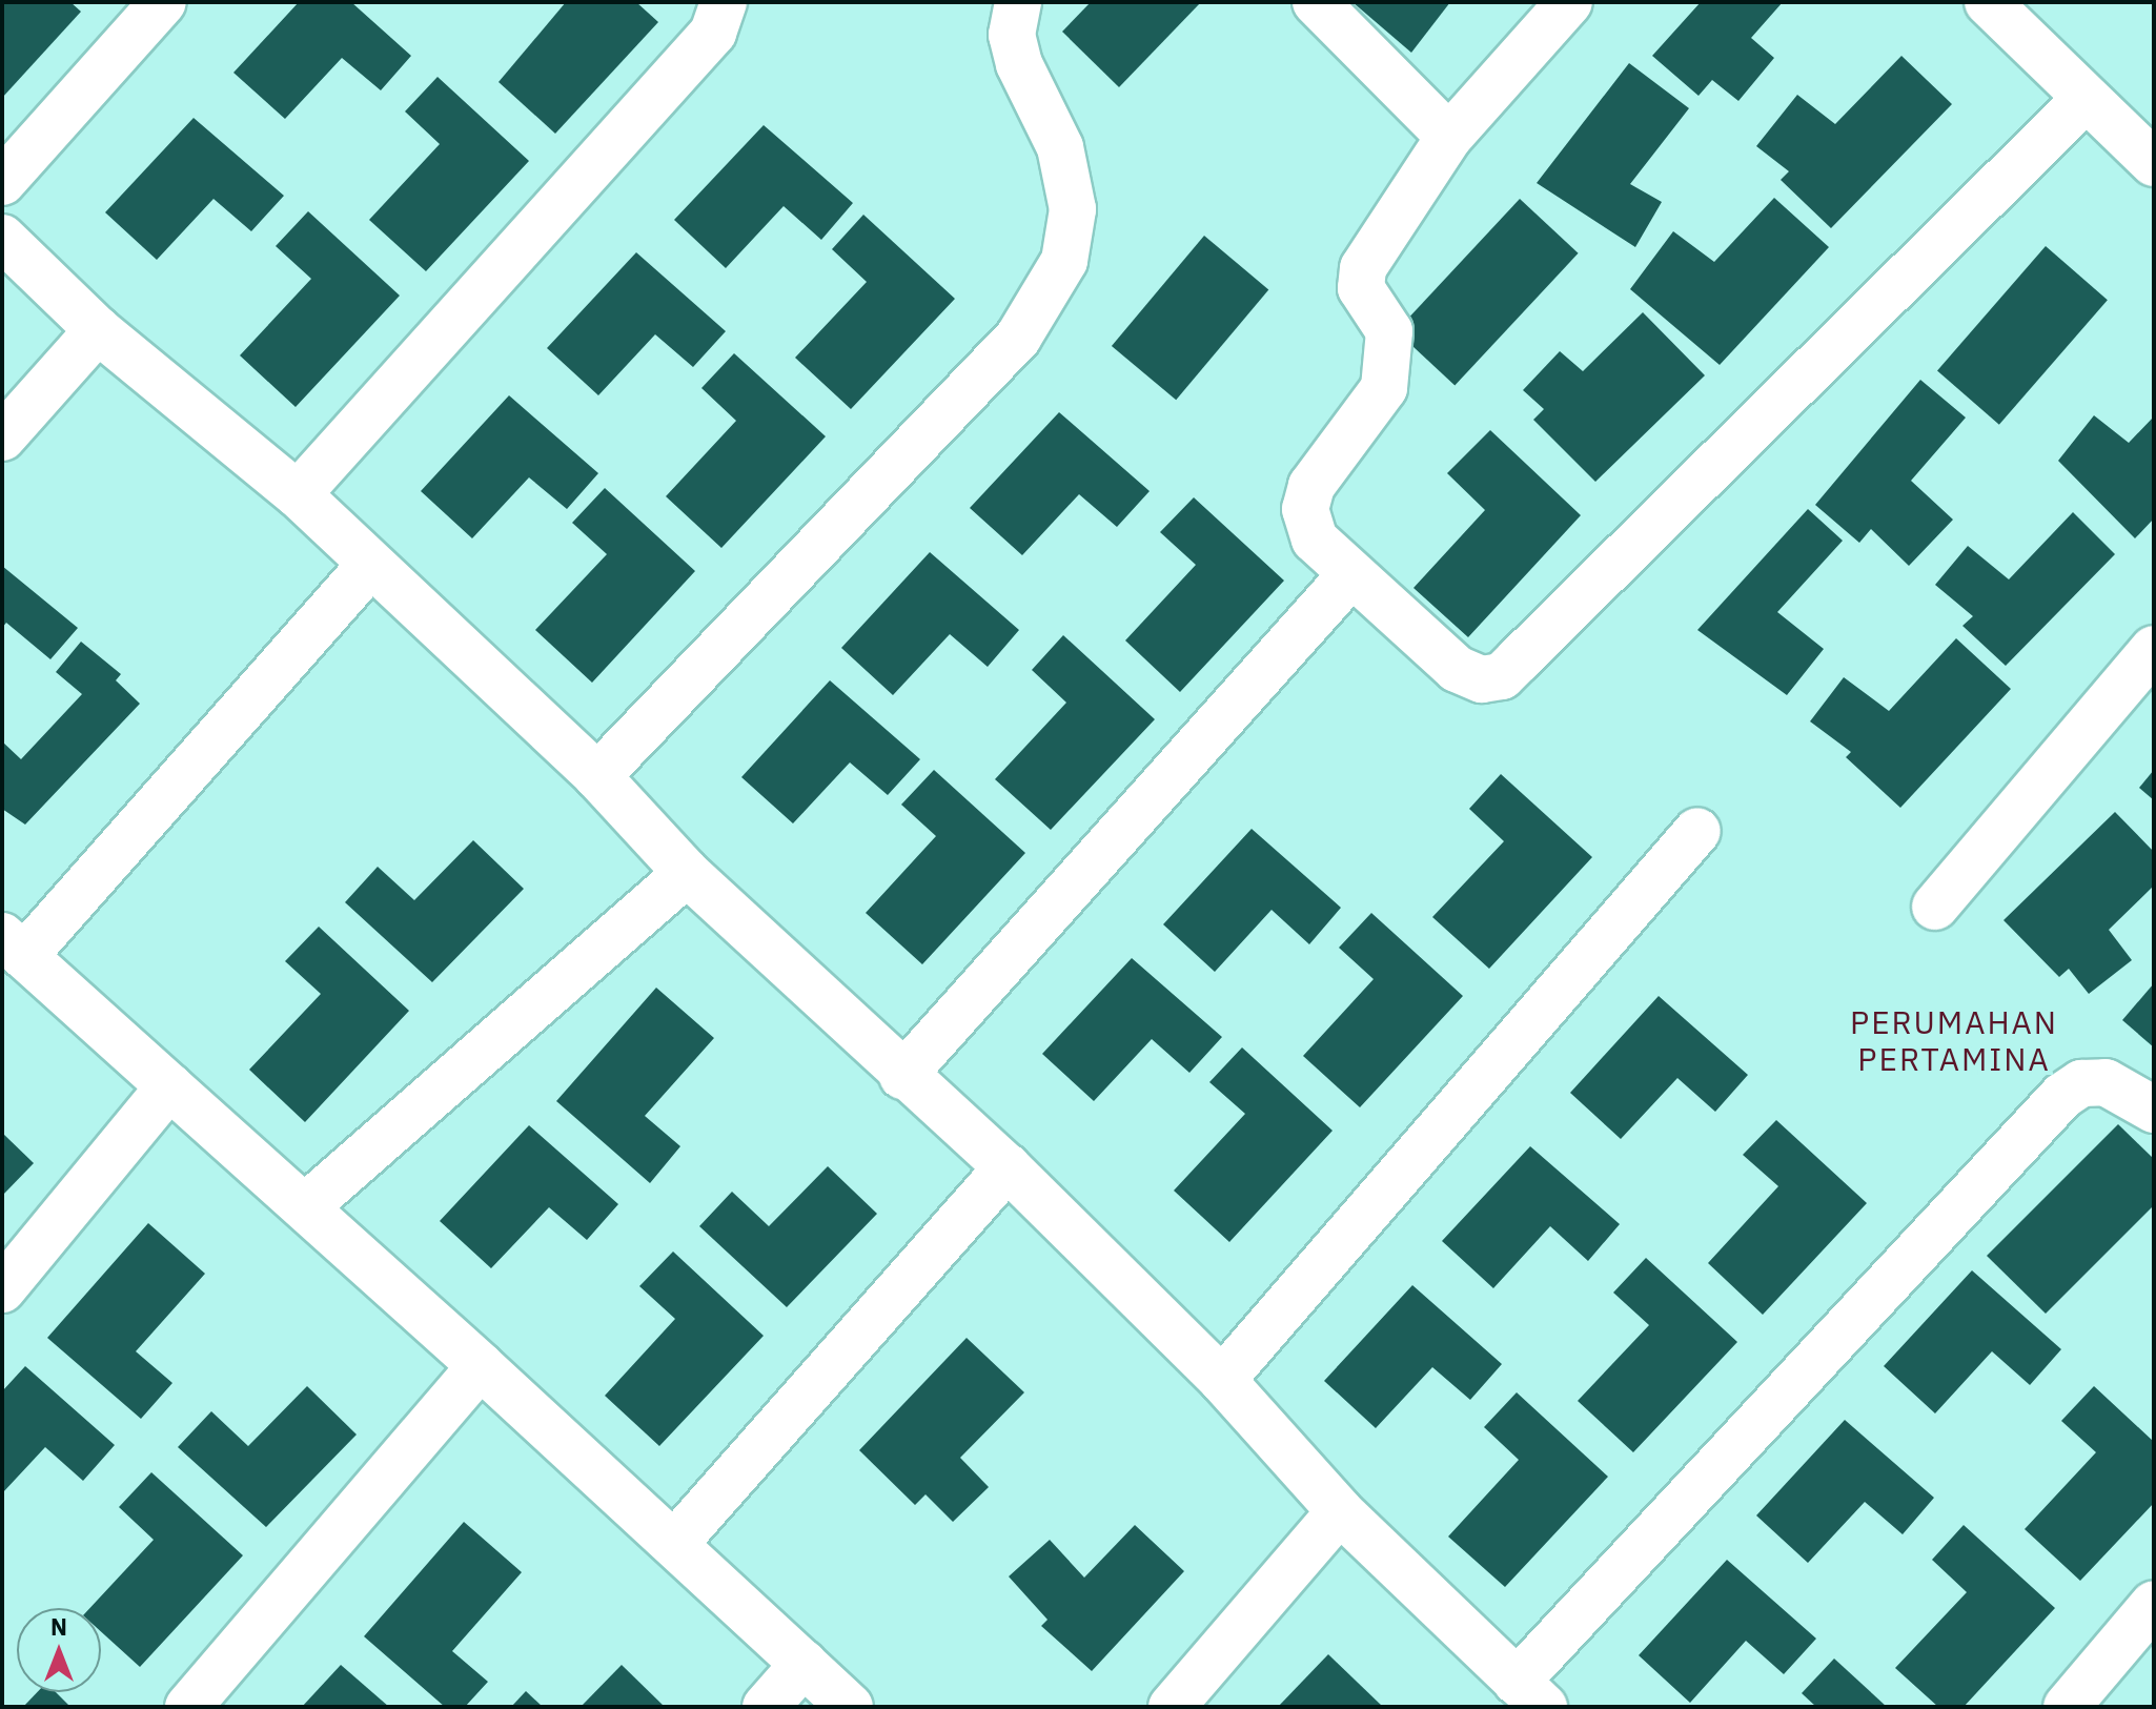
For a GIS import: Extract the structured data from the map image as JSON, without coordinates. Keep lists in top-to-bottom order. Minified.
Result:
{"districts":["PERUMAHAN PERTAMINA"],"north":"top"}
